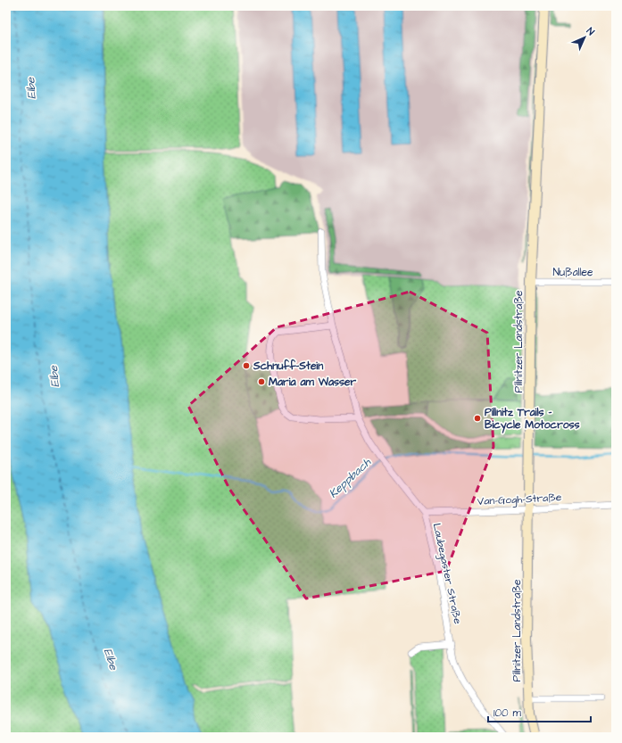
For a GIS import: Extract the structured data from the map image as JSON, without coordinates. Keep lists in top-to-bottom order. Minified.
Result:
{"streets":{"main road":["Pillnitzer Landstraße"],"street":["Nußallee","Van-Gogh-Straße","Laubegaster Straße"]},"crossings":[["Nußallee","Pillnitzer Landstraße"],["Pillnitzer Landstraße","Van-Gogh-Straße"],["Van-Gogh-Straße","Laubegaster Straße"]],"water":["Elbe","Keppbach"],"places":["Schnuff-Stein","Maria am Wasser","Pillnitz Trails - Bicycle Motocross"],"scale_bar":"100 m","north":"top right"}
